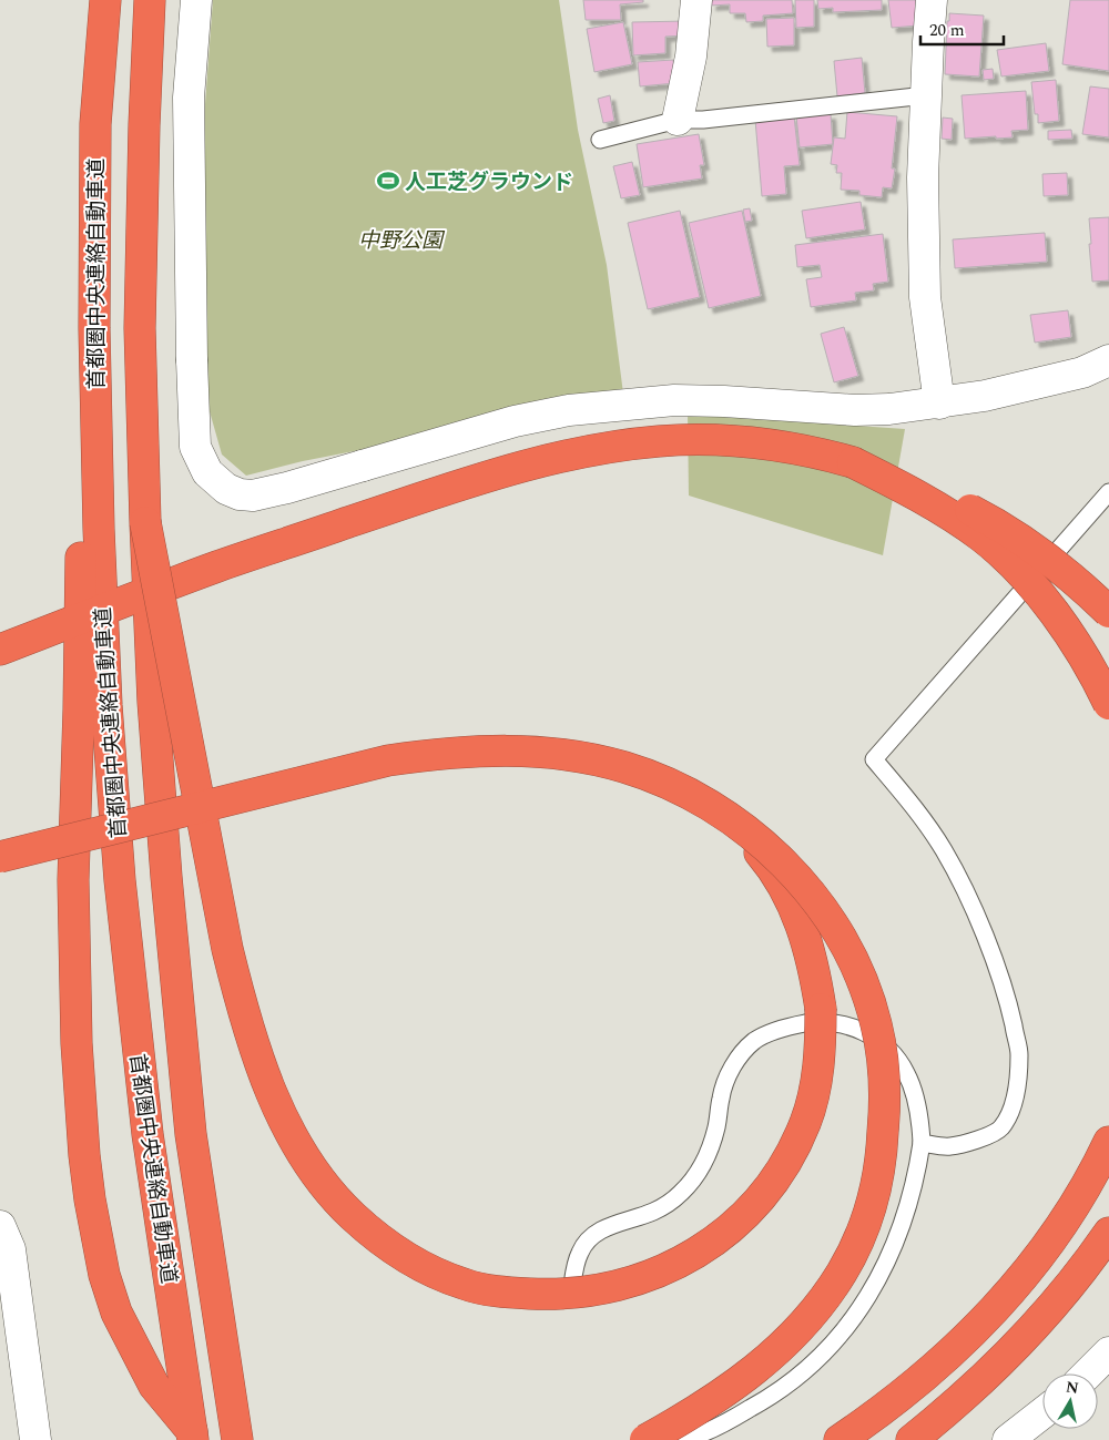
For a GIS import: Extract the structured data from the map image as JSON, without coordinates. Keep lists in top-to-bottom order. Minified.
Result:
{"streets":{"highway":["首都圏中央連絡自動車道"]},"parks":["中野公園"],"places":{"sports":["人工芝グラウンド"]},"scale_bar":"20 m","north":"top"}
